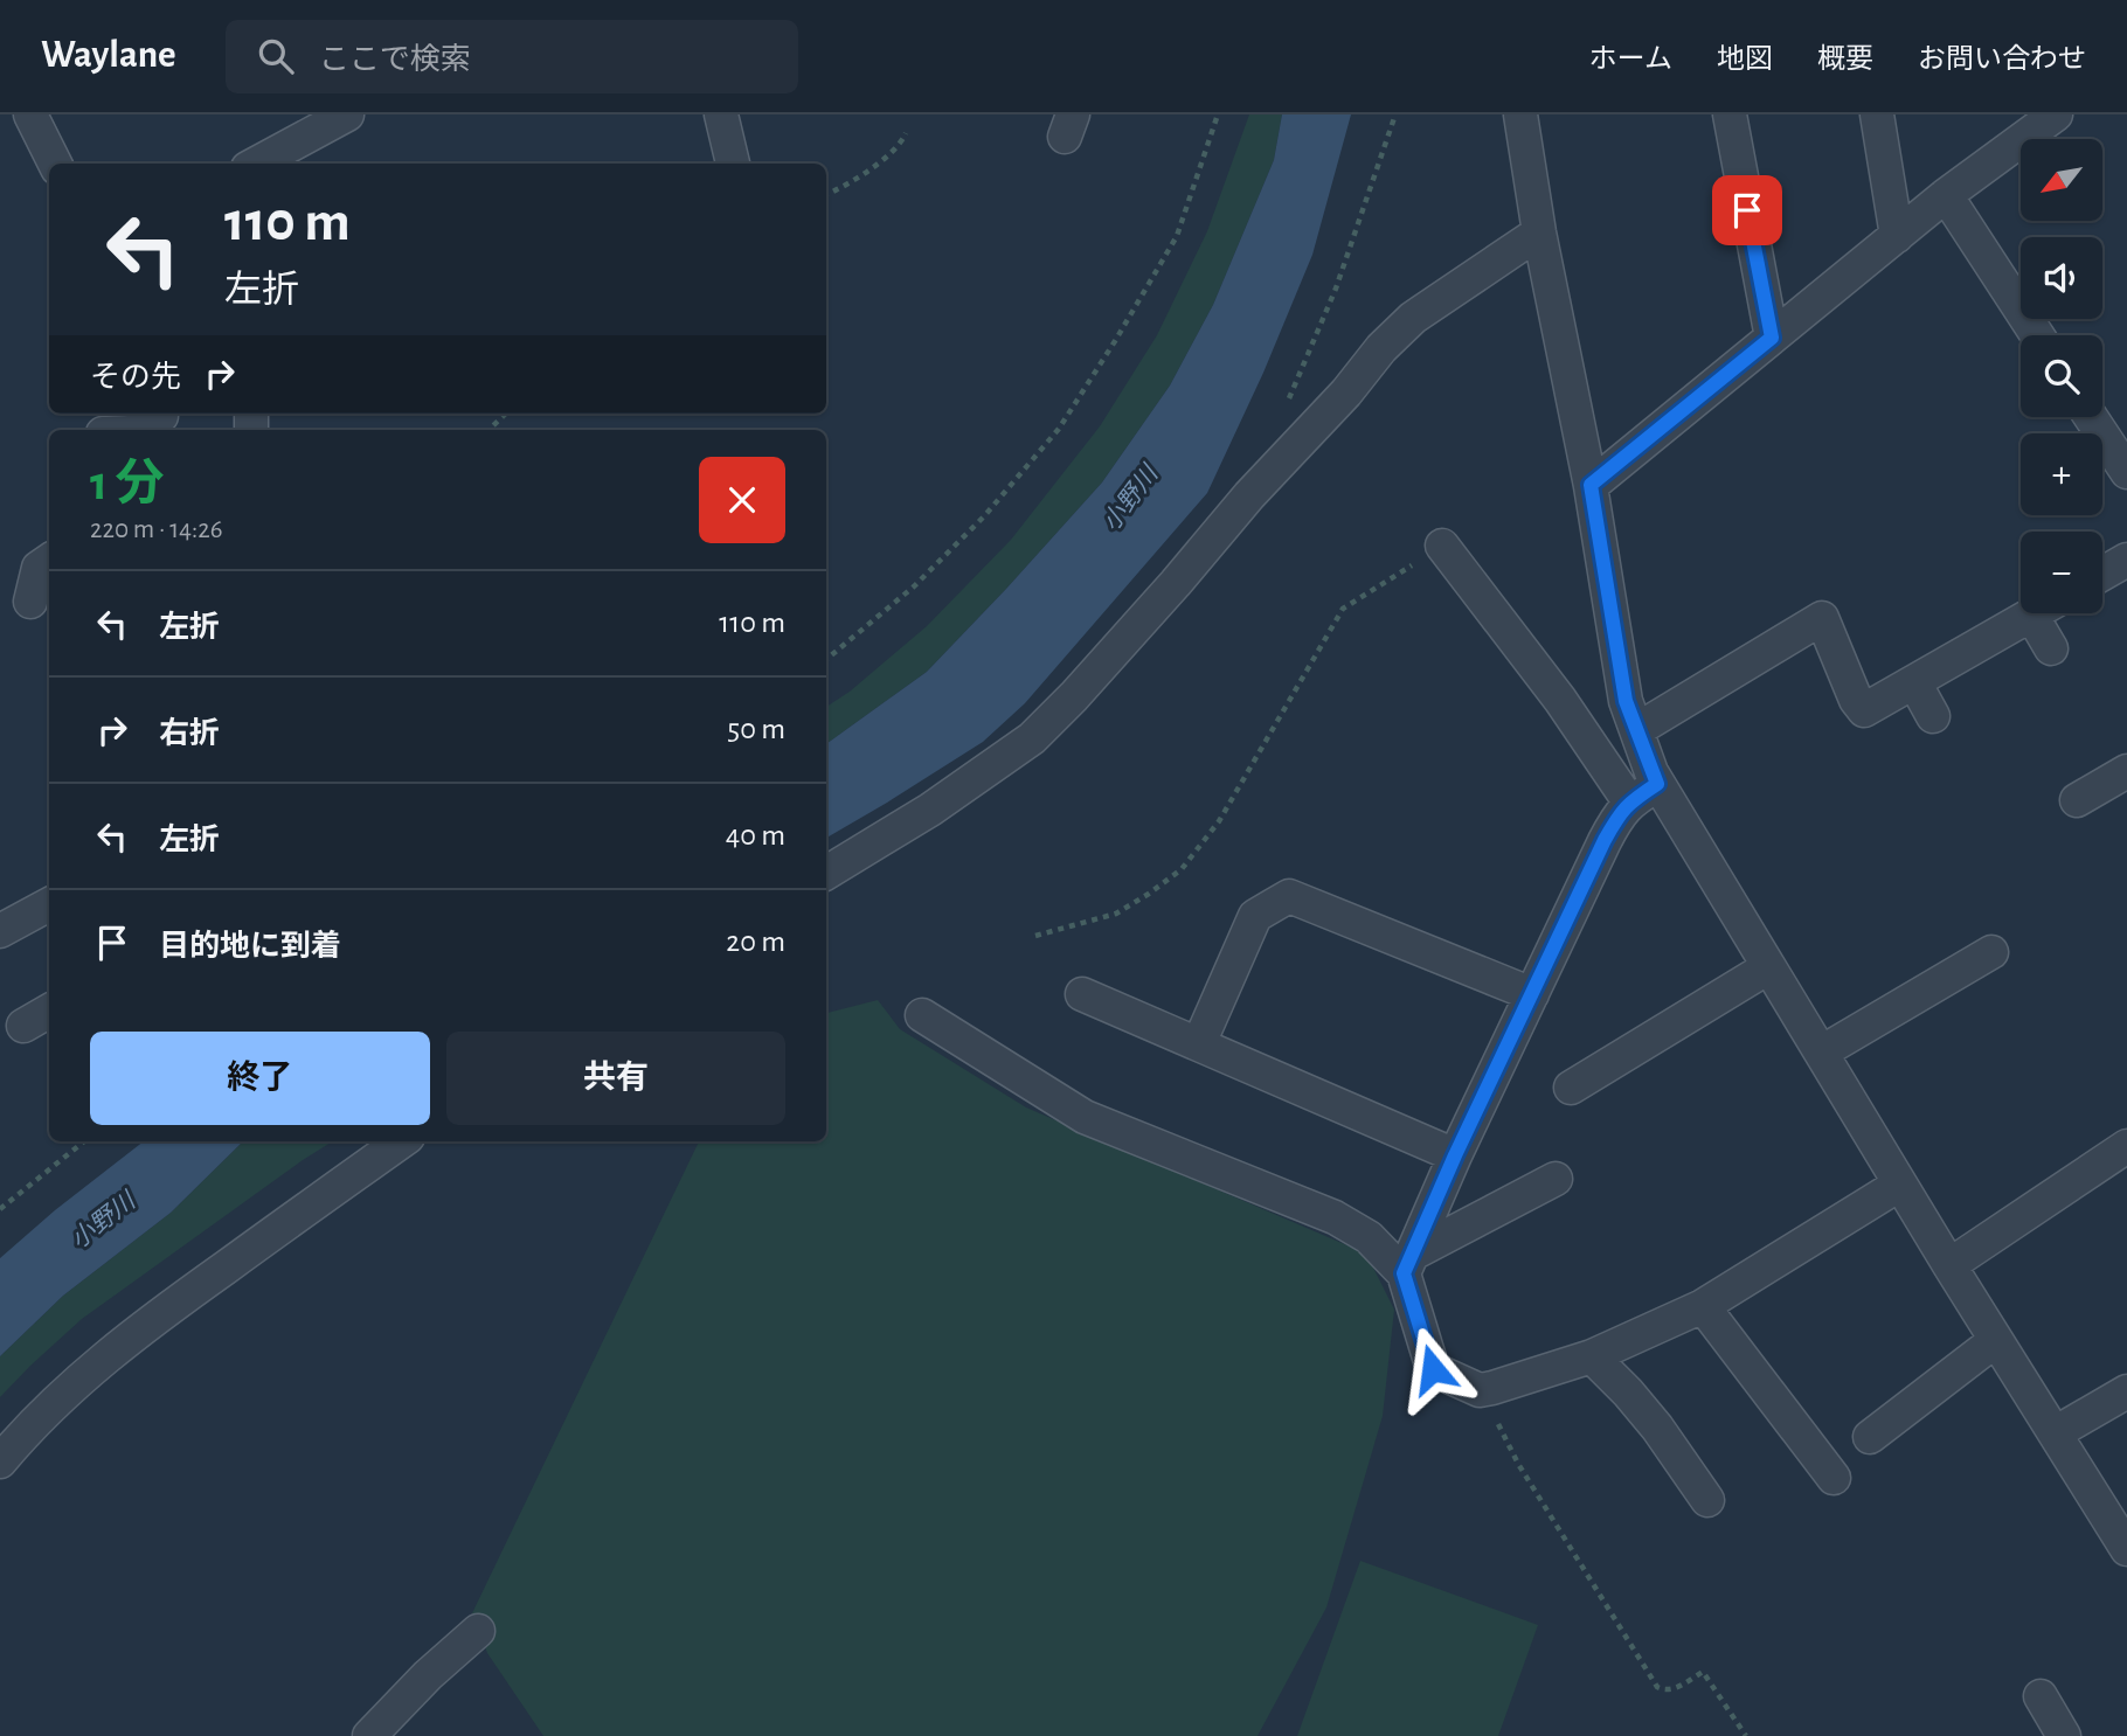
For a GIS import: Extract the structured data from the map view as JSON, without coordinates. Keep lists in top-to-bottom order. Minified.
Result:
{"water":["小野川"],"north":"bottom left","page":{"header":"Waylane","search":"ここで検索","nav":["ホーム","地図","概要","お問い合わせ"],"map_buttons":["+","−"],"turn":["110 m","左折"],"then":"その先","heading":["1 分","220 m · 14:26"],"list":[{"name":"左折","value":"110 m"},{"name":"右折","value":"50 m"},{"name":"左折","value":"40 m"},{"name":"目的地に到着","value":"20 m"}],"buttons":["終了","共有"]}}
